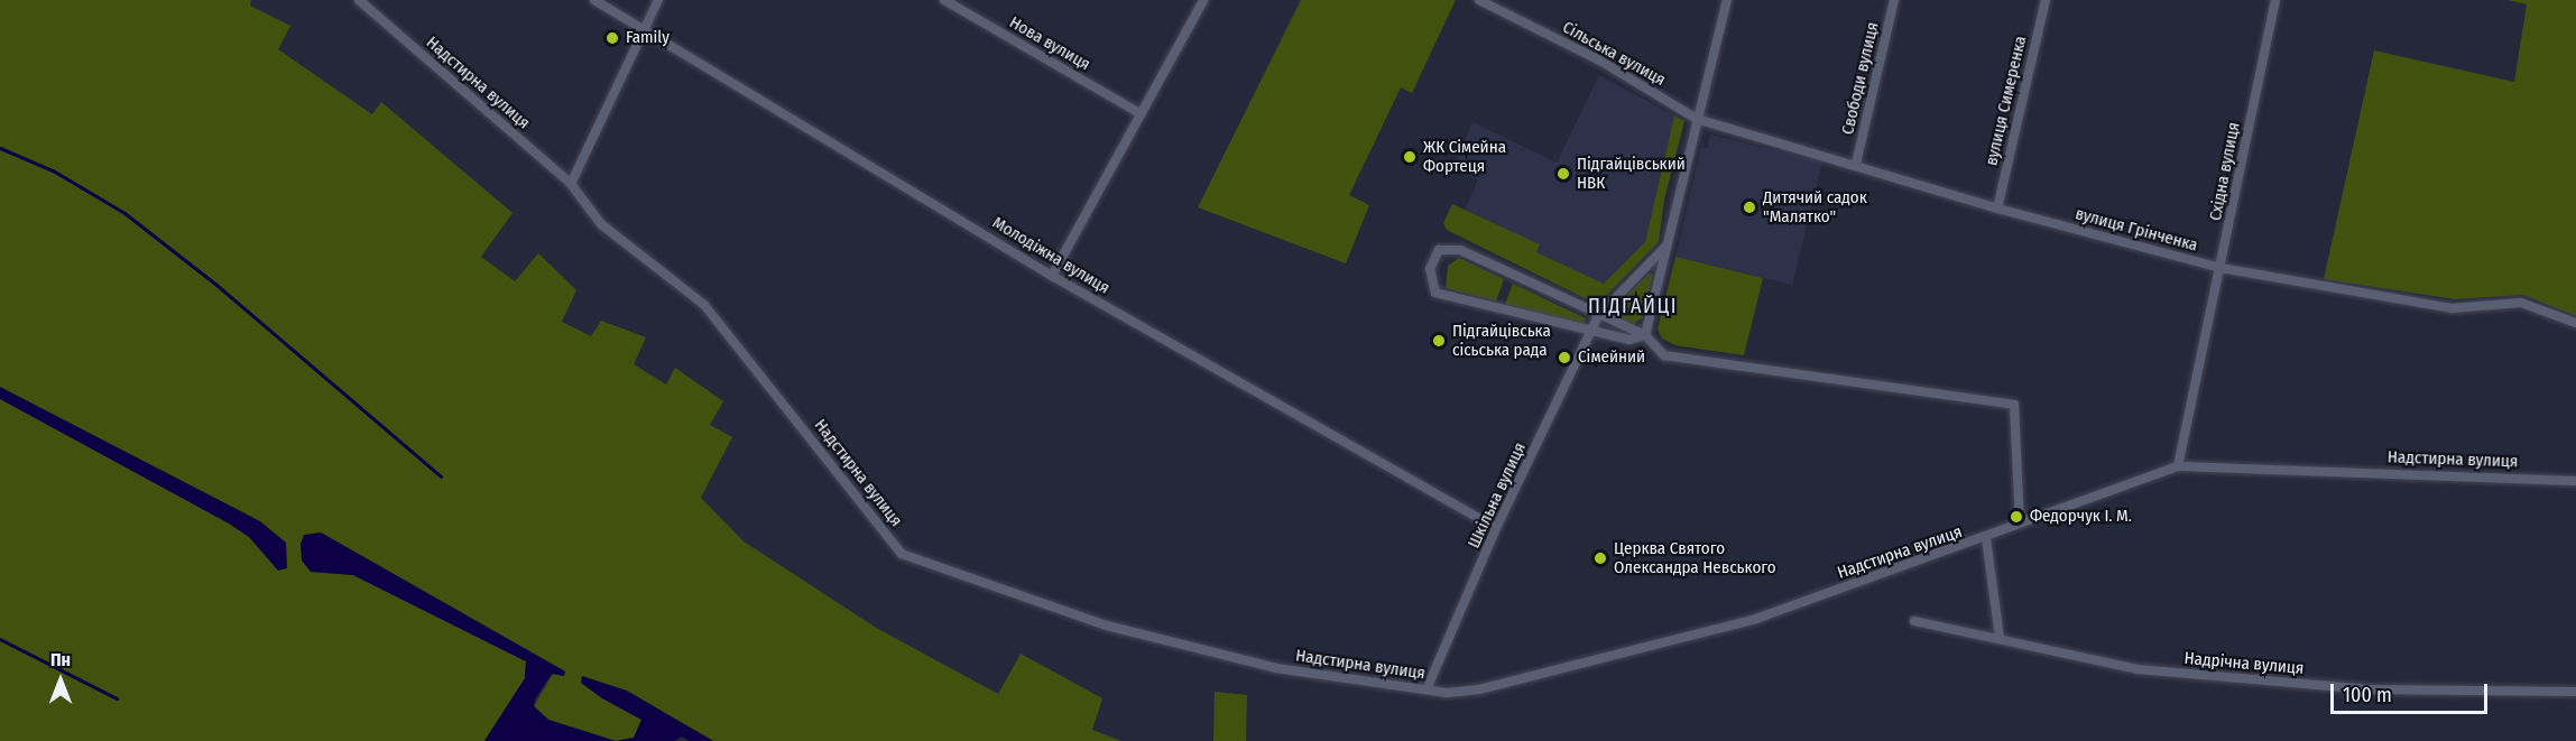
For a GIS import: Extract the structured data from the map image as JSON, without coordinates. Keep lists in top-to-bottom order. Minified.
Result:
{"streets":{"street":["Нова вулиця","Сільська вулиця","Свободи вулиця","Надстирна вулиця","вулиця Симеренка","Східна вулиця","вулиця Грінченка","Молодіжна вулиця","Шкільна вулиця","Надрічна вулиця"]},"crossings":[["Сільська вулиця","вулиця Грінченка"],["Свободи вулиця","вулиця Грінченка"],["Надстирна вулиця","Східна вулиця"],["Надстирна вулиця","Шкільна вулиця"],["вулиця Симеренка","вулиця Грінченка"],["Східна вулиця","вулиця Грінченка"],["Молодіжна вулиця","Шкільна вулиця"]],"districts":["ПІДГАЙЦІ"],"places":["Family","ЖК Сімейна Фортеця","Підгайцівський НВК","Дитячий садок \"Малятко\"","Підгайцівська сісьська рада","Сімейний","Федорчук І. М.","Церква Святого Олександра Невського"],"scale_bar":"100 m","north":"top"}
